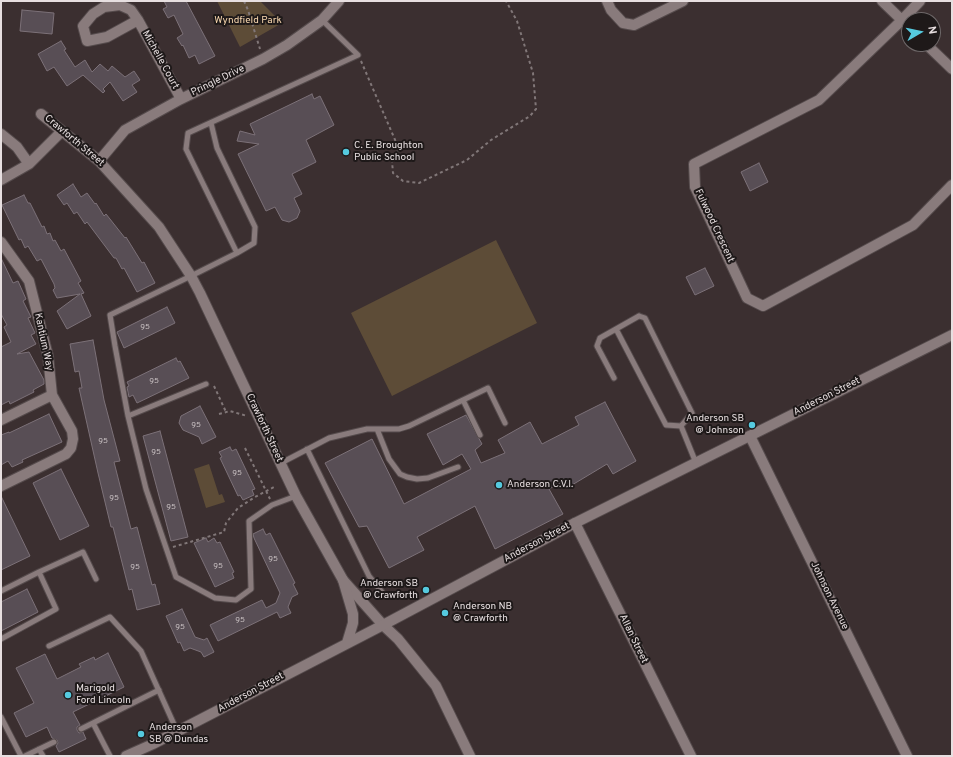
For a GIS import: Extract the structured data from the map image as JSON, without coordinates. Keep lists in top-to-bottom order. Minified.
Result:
{"streets":{"street":["Michelle Court","Pringle Drive","Crawforth Street","Fulwood Crescent","Kantium Way","Anderson Street","Johnson Avenue","Allan Street"]},"crossings":[["Michelle Court","Pringle Drive"],["Pringle Drive","Crawforth Street"],["Crawforth Street","Anderson Street"],["Anderson Street","Johnson Avenue"],["Anderson Street","Allan Street"]],"parks":["Wyndfield Park"],"places":["C. E. Broughton Public School","Anderson SB @ Johnson","Anderson C.V.I.","Anderson SB @ Crawforth","Anderson NB @ Crawforth","Marigold Ford Lincoln","Anderson SB @ Dundas"],"house_numbers":["95","95","95","95","95","95","95","95","95","95","95","95","95"],"north":"right"}
